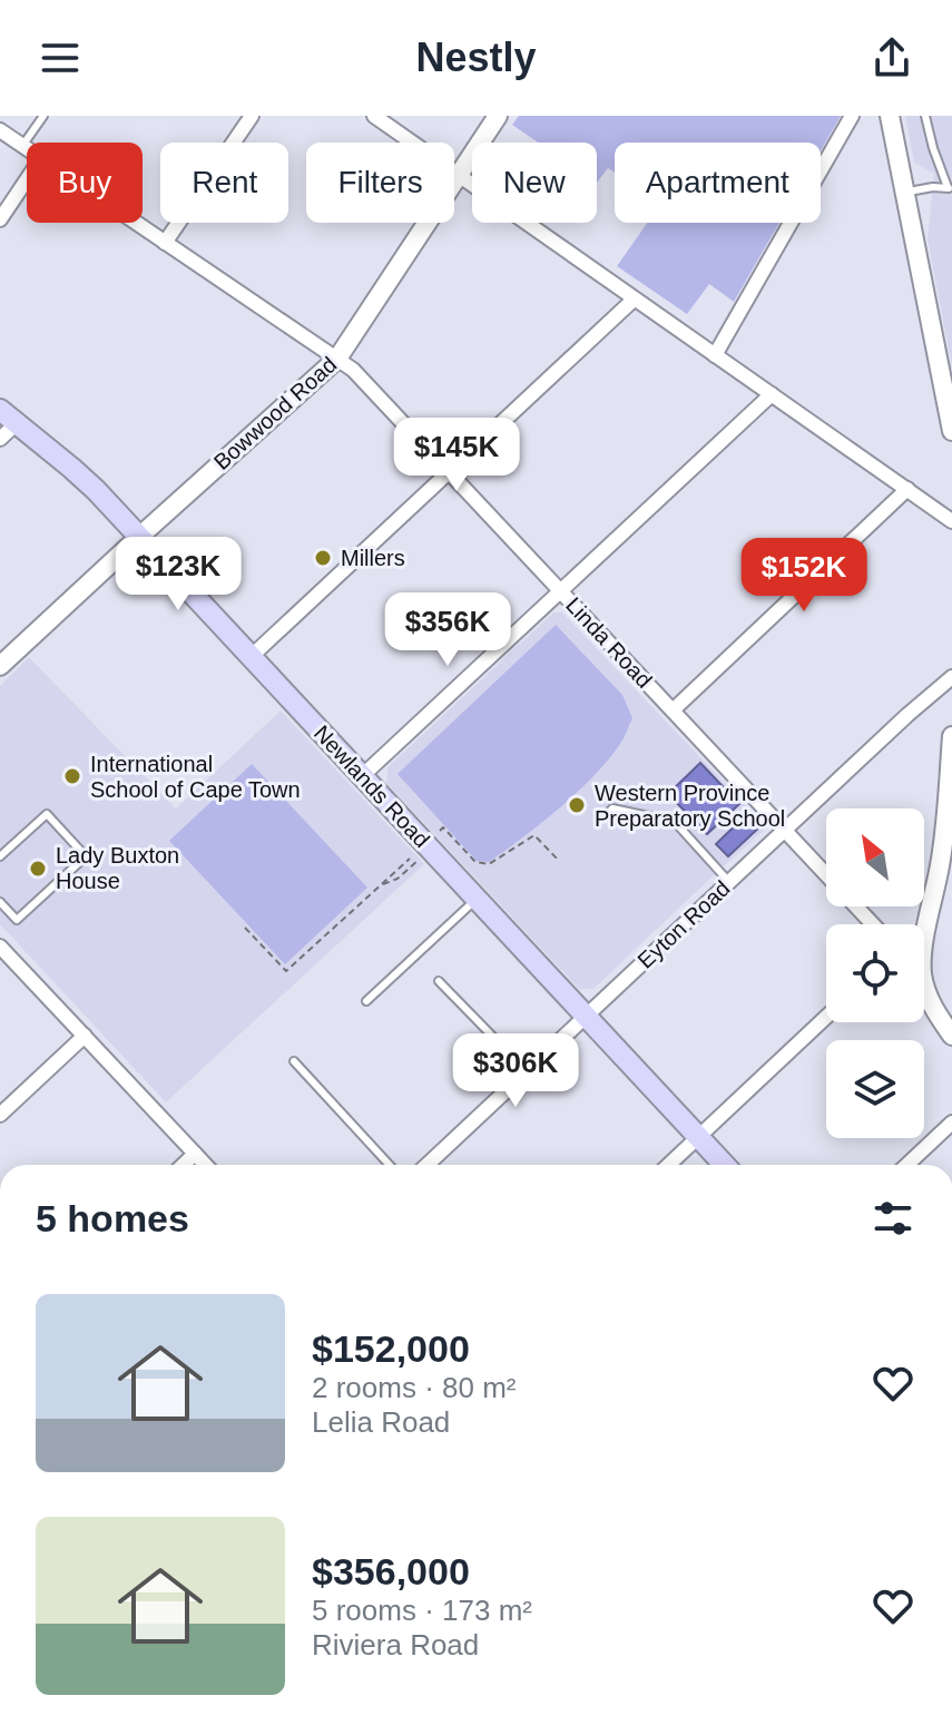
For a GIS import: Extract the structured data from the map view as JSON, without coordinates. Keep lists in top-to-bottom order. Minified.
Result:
{"streets":{"main road":["Newlands Road"],"street":["Bowwood Road","Linda Road","Eyton Road"]},"crossings":[["Bowwood Road","Linda Road"],["Bowwood Road","Newlands Road"],["Linda Road","Eyton Road"],["Newlands Road","Eyton Road"]],"places":["Millers","International School of Cape Town","Western Province Preparatory School","Lady Buxton House"],"north":"top left","page":{"header":"Nestly","chip":["Buy","Rent","Filters","New","Apartment"],"price":["$145K","$123K","$152K","$356K","$306K"],"heading":"5 homes","list":[{"name":"$152,000","note":"2 rooms · 80 m² · Lelia Road"},{"name":"$356,000","note":"5 rooms · 173 m² · Riviera Road"}]}}
